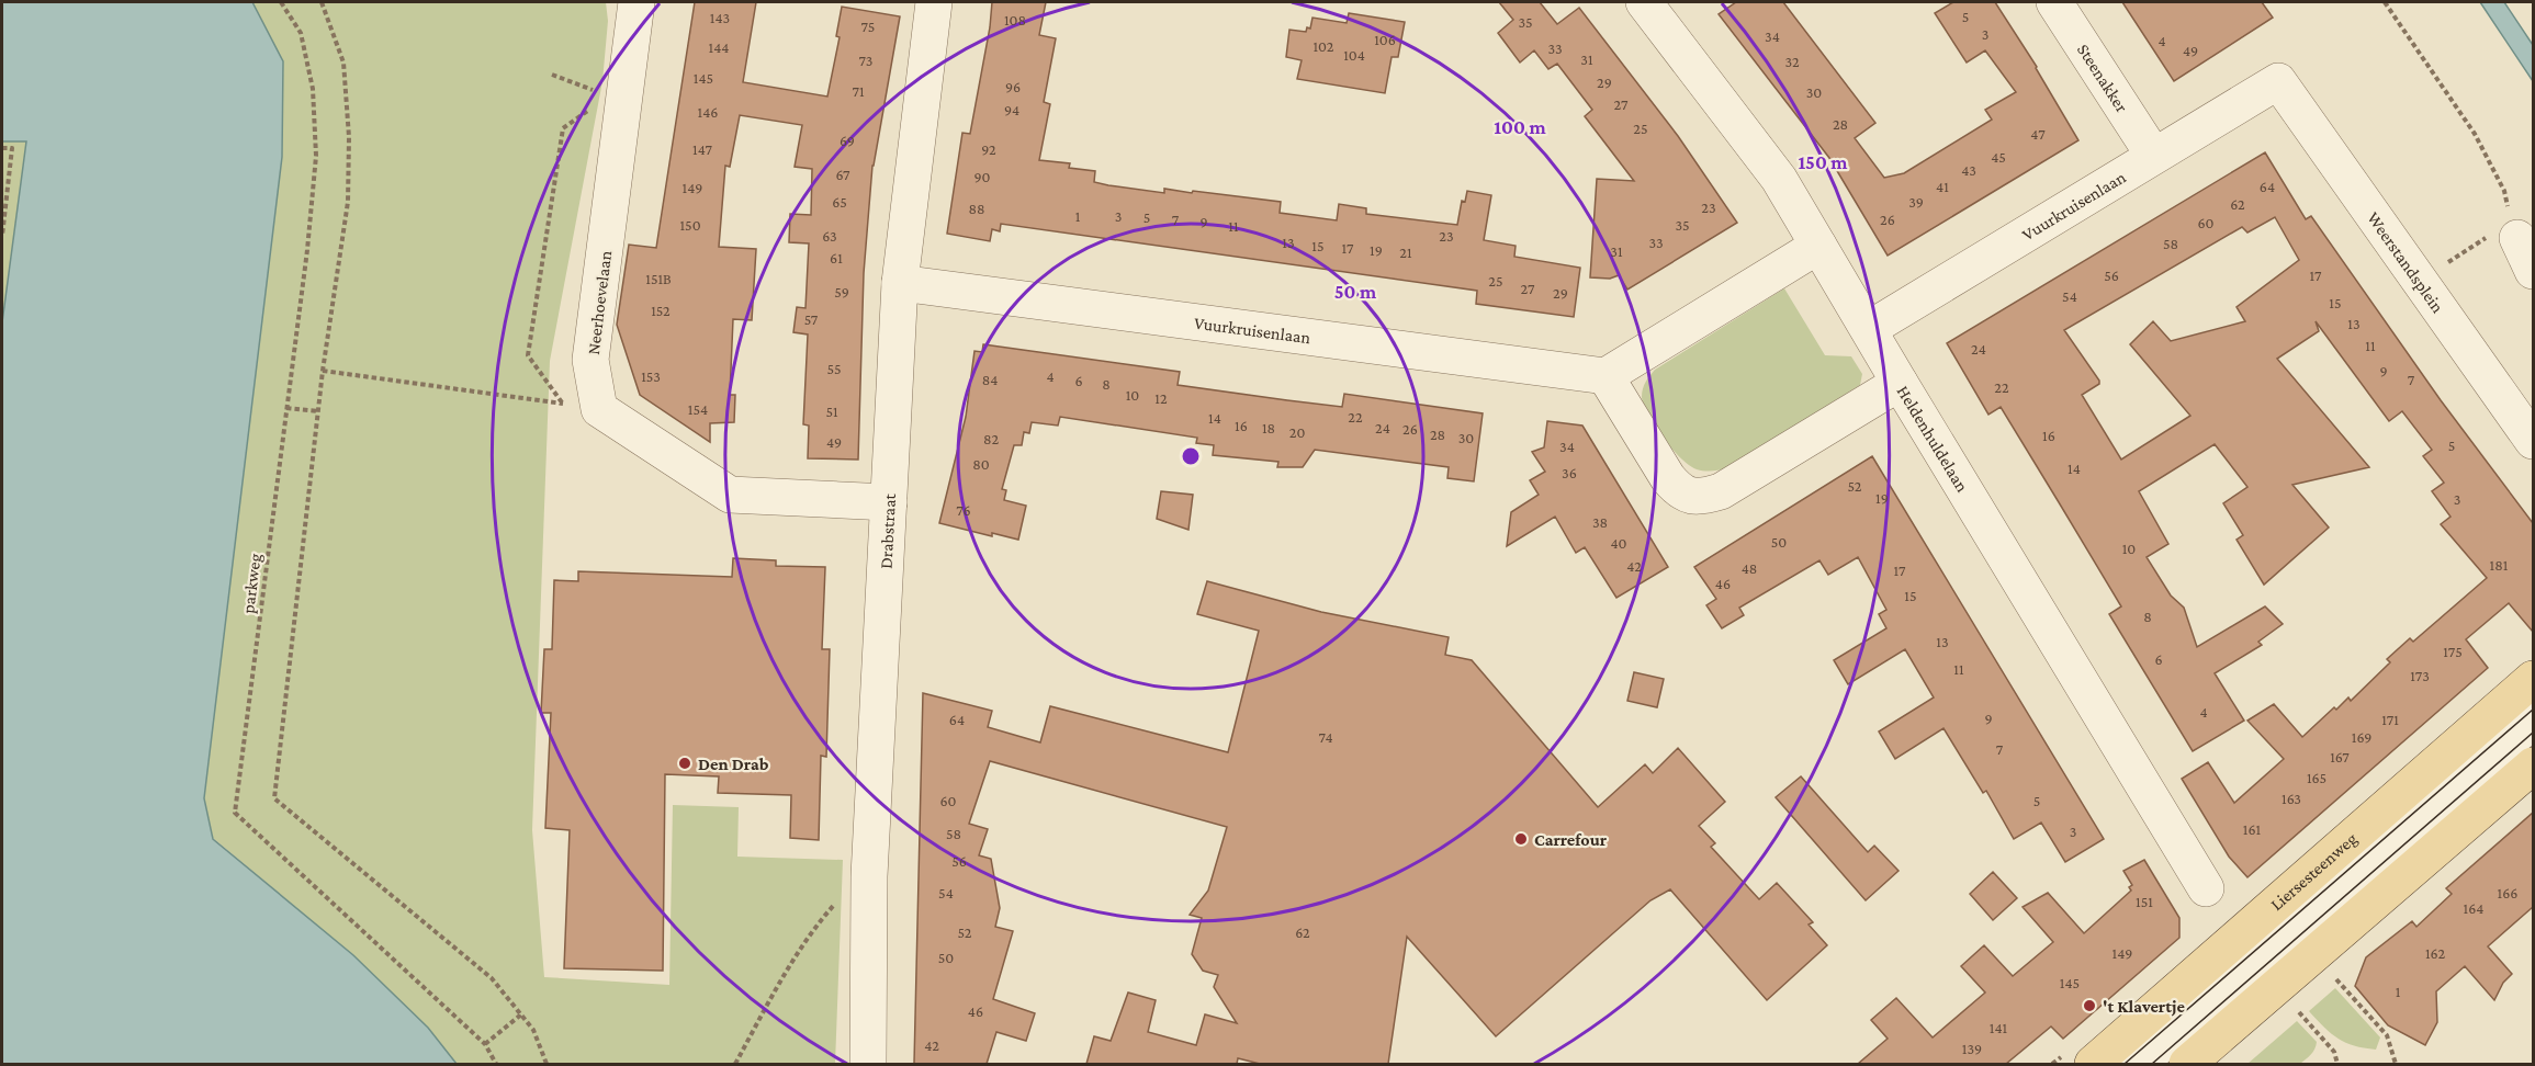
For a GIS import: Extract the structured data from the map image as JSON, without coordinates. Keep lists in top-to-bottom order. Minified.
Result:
{"streets":{"main road":["Liersesteenweg"],"street":["Steenakker","Vuurkruisenlaan","Weerstandsplein","Neerhoevelaan","Heldenhuldelaan","Drabstraat"],"path":["parkweg"]},"crossings":[["Steenakker","Vuurkruisenlaan"],["Vuurkruisenlaan","Weerstandsplein"],["Vuurkruisenlaan","Heldenhuldelaan"],["Vuurkruisenlaan","Drabstraat"]],"places":["Den Drab","Carrefour","'t Klavertje"],"house_numbers":["5","143","108","35","75","3","34","106","4","102","144","33","49","104","31","73","32","145","29","96","71","30","27","94","146","28","25","47","69","147","92","45","43","67","90","41","64","149","65","39","62","23","88","1","3","5","7","26","9","60","150","35","11","63","23","13","33","58","15","17","19","31","21","61","56","17","151B","25","27","59","29","54","15","152","57","13","11","24","55","9","153","4","84","7","6","8","22","10","12","154","51","22","14","16","18","24","26","20","28","16","30","82","49","5","34","80","14","36","52","19","3","76","38","50","40","10","181","42","48","17","46","15","8","13","175","6","11","173","4","9","64","171","74","169","7","167","165","163","60","5","161","3","58","56","54","166","151","164","52","62","149","162","50","145","1","46","141","42","139"],"rings":["100 m","150 m","50 m"]}
